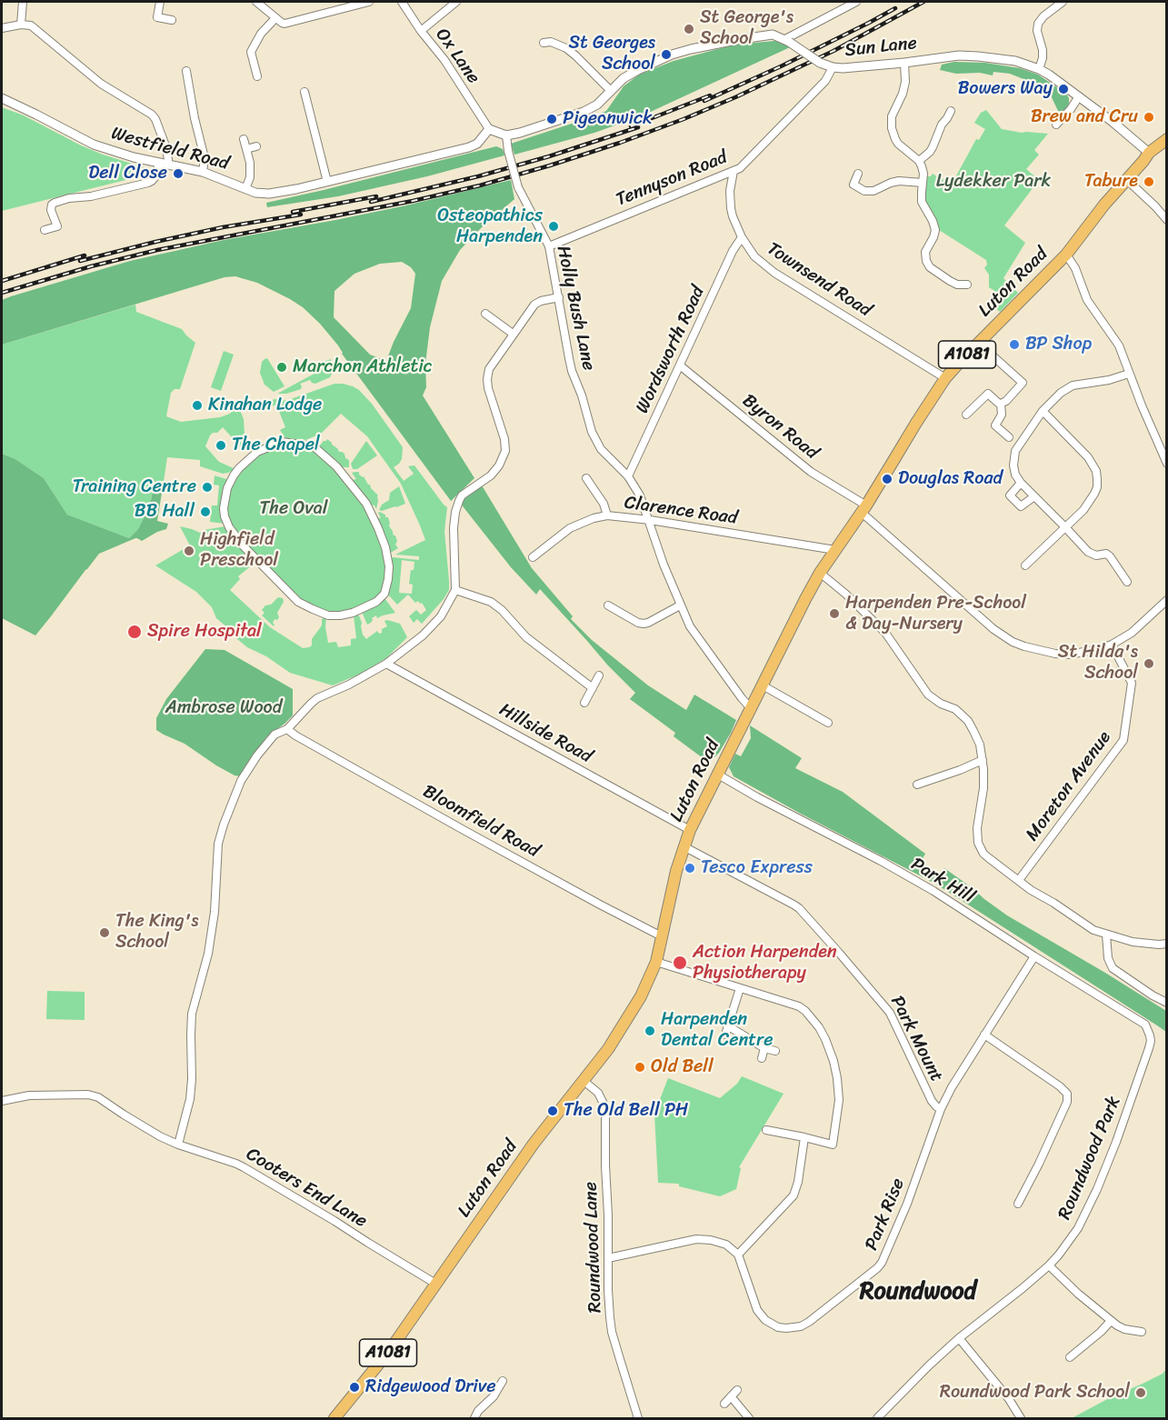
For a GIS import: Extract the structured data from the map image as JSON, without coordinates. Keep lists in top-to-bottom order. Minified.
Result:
{"streets":{"main road":["Luton Road","A1081"],"street":["Sun Lane","Ox Lane","Westfield Road","Tennyson Road","Townsend Road","Holly Bush Lane","Wordsworth Road","Byron Road","Clarence Road","Hillside Road","Moreton Avenue","Bloomfield Road","Park Hill","Park Mount","Roundwood Park","Cooters End Lane","Park Rise","Roundwood Lane"]},"crossings":[["Sun Lane","Tennyson Road"],["Sun Lane","Holly Bush Lane"],["Sun Lane","A1081"],["Ox Lane","Westfield Road"],["Tennyson Road","Townsend Road"],["Tennyson Road","Holly Bush Lane"],["Townsend Road","Luton Road"],["Townsend Road","Wordsworth Road"],["Luton Road","Holly Bush Lane"],["Luton Road","A1081"],["Luton Road","Byron Road"],["Luton Road","Clarence Road"],["Luton Road","Hillside Road"],["Luton Road","Bloomfield Road"],["Luton Road","Park Hill"],["Luton Road","Park Mount"],["Luton Road","Cooters End Lane"],["Luton Road","Roundwood Lane"],["Holly Bush Lane","Wordsworth Road"],["Holly Bush Lane","Clarence Road"],["Wordsworth Road","Byron Road"],["Park Hill","Roundwood Park"],["Park Hill","Park Rise"],["Park Mount","Park Rise"]],"districts":["Roundwood"],"parks":["Lydekker Park","The Oval","Ambrose Wood"],"places":["St George's School","St Georges School","Bowers Way","Brew and Cru","Pigeonwick","Dell Close","Tabure","Osteopathics Harpenden","BP Shop","Marchon Athletic","Kinahan Lodge","The Chapel","Douglas Road","Training Centre","BB Hall","Highfield Preschool","Harpenden Pre-School & Day-Nursery","Spire Hospital","St Hilda's School","Tesco Express","The King's School","Action Harpenden Physiotherapy","Harpenden Dental Centre","Old Bell","The Old Bell PH","Ridgewood Drive","Roundwood Park School"]}
